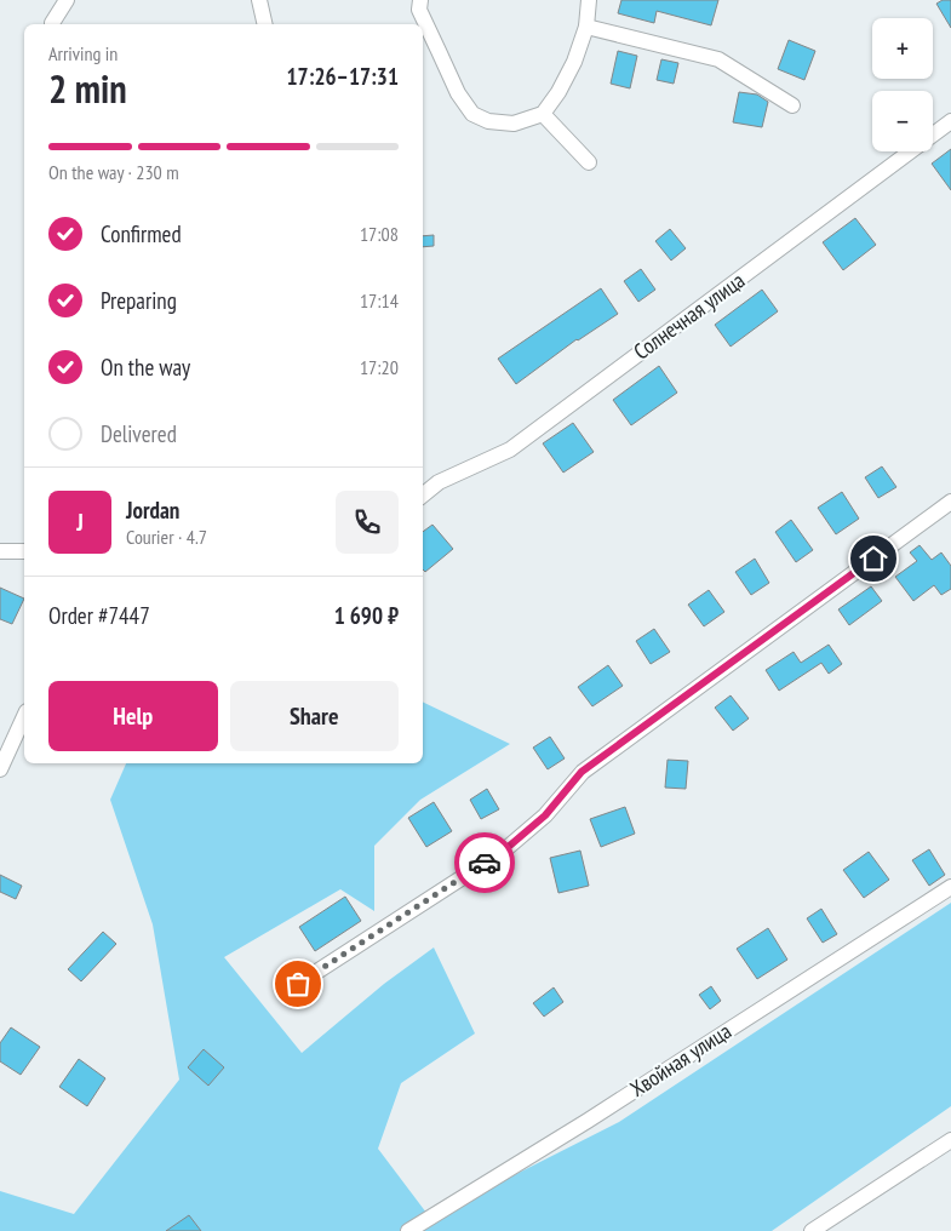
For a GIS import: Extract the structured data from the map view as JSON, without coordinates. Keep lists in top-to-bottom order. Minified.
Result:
{"streets":{"street":["Солнечная улица","Хвойная улица"]},"page":{"map_buttons":["+","−"],"heading":["2 min","Arriving in","17:26–17:31"],"panel":["Jordan","Courier · 4.7","Order #7447","1 690 ₽"],"bar":"On the way · 230 m","list":[["Confirmed","17:08"],["Preparing","17:14"],["On the way","17:20"],"Delivered"],"round":"J","buttons":["Help","Share"]}}
